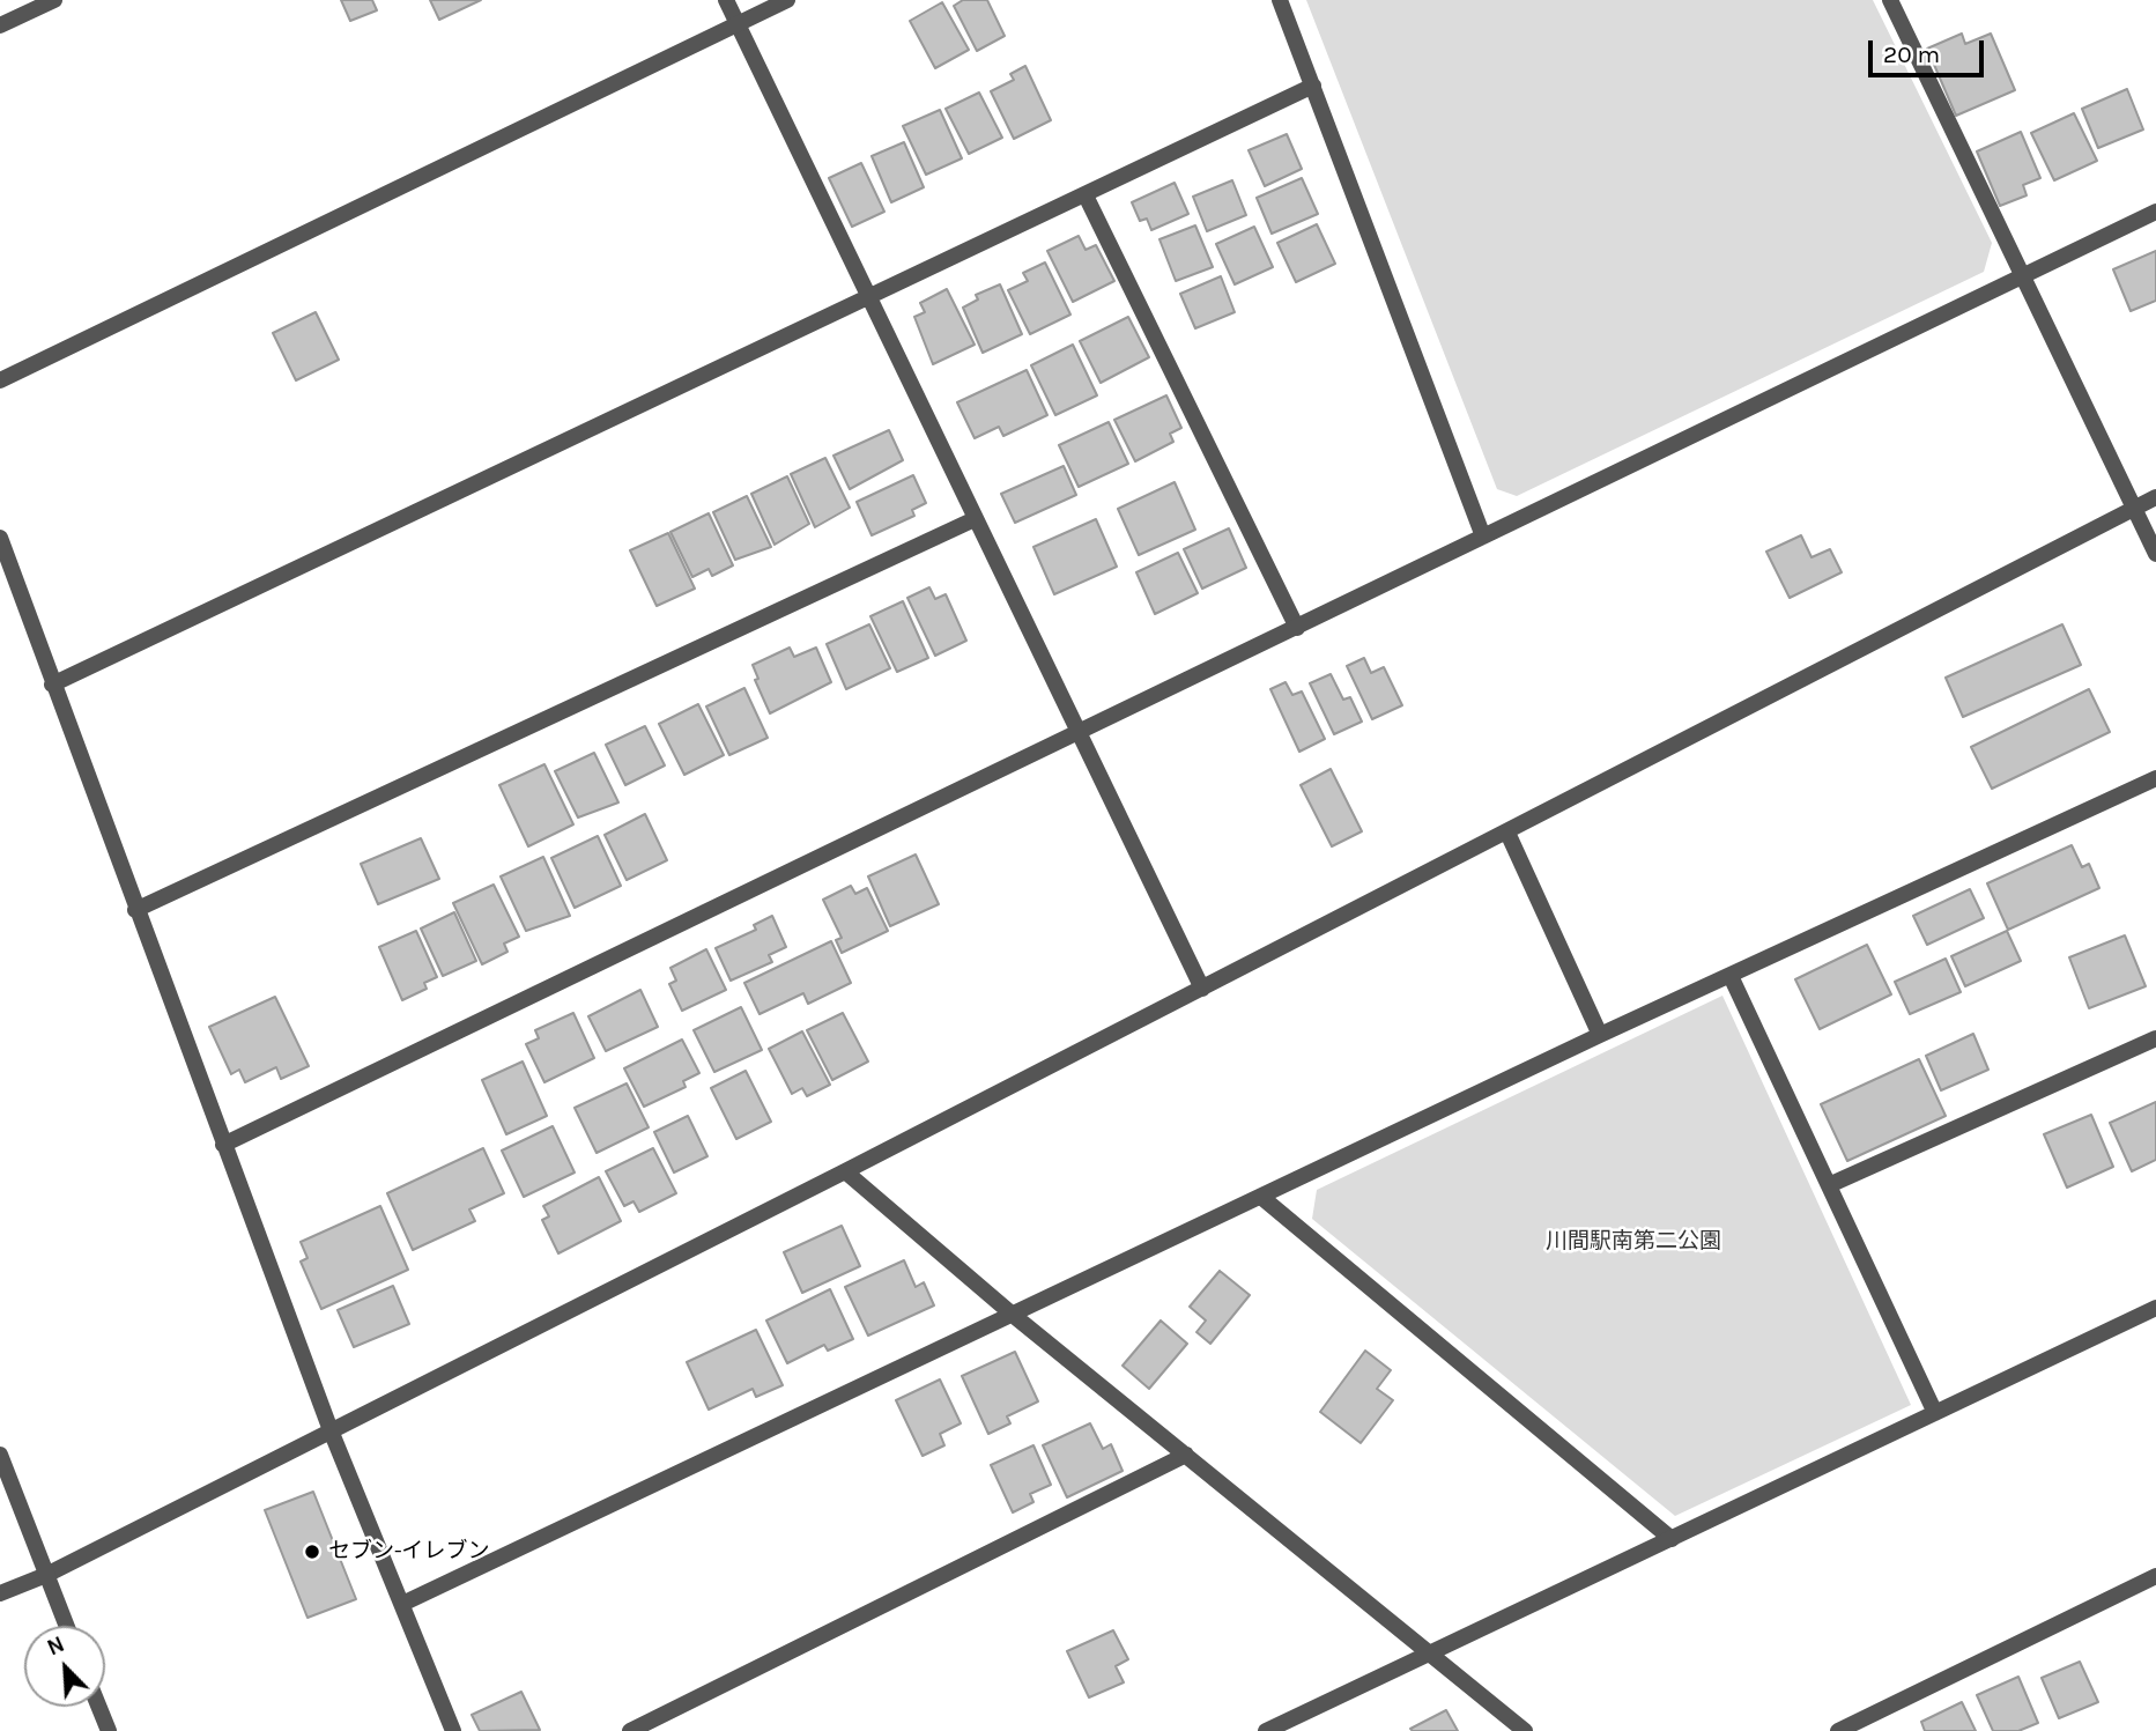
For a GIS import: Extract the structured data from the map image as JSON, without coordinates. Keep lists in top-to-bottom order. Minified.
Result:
{"parks":["川間駅南第二公園"],"places":["セブン-イレブン"],"scale_bar":"20 m","north":"top left"}
